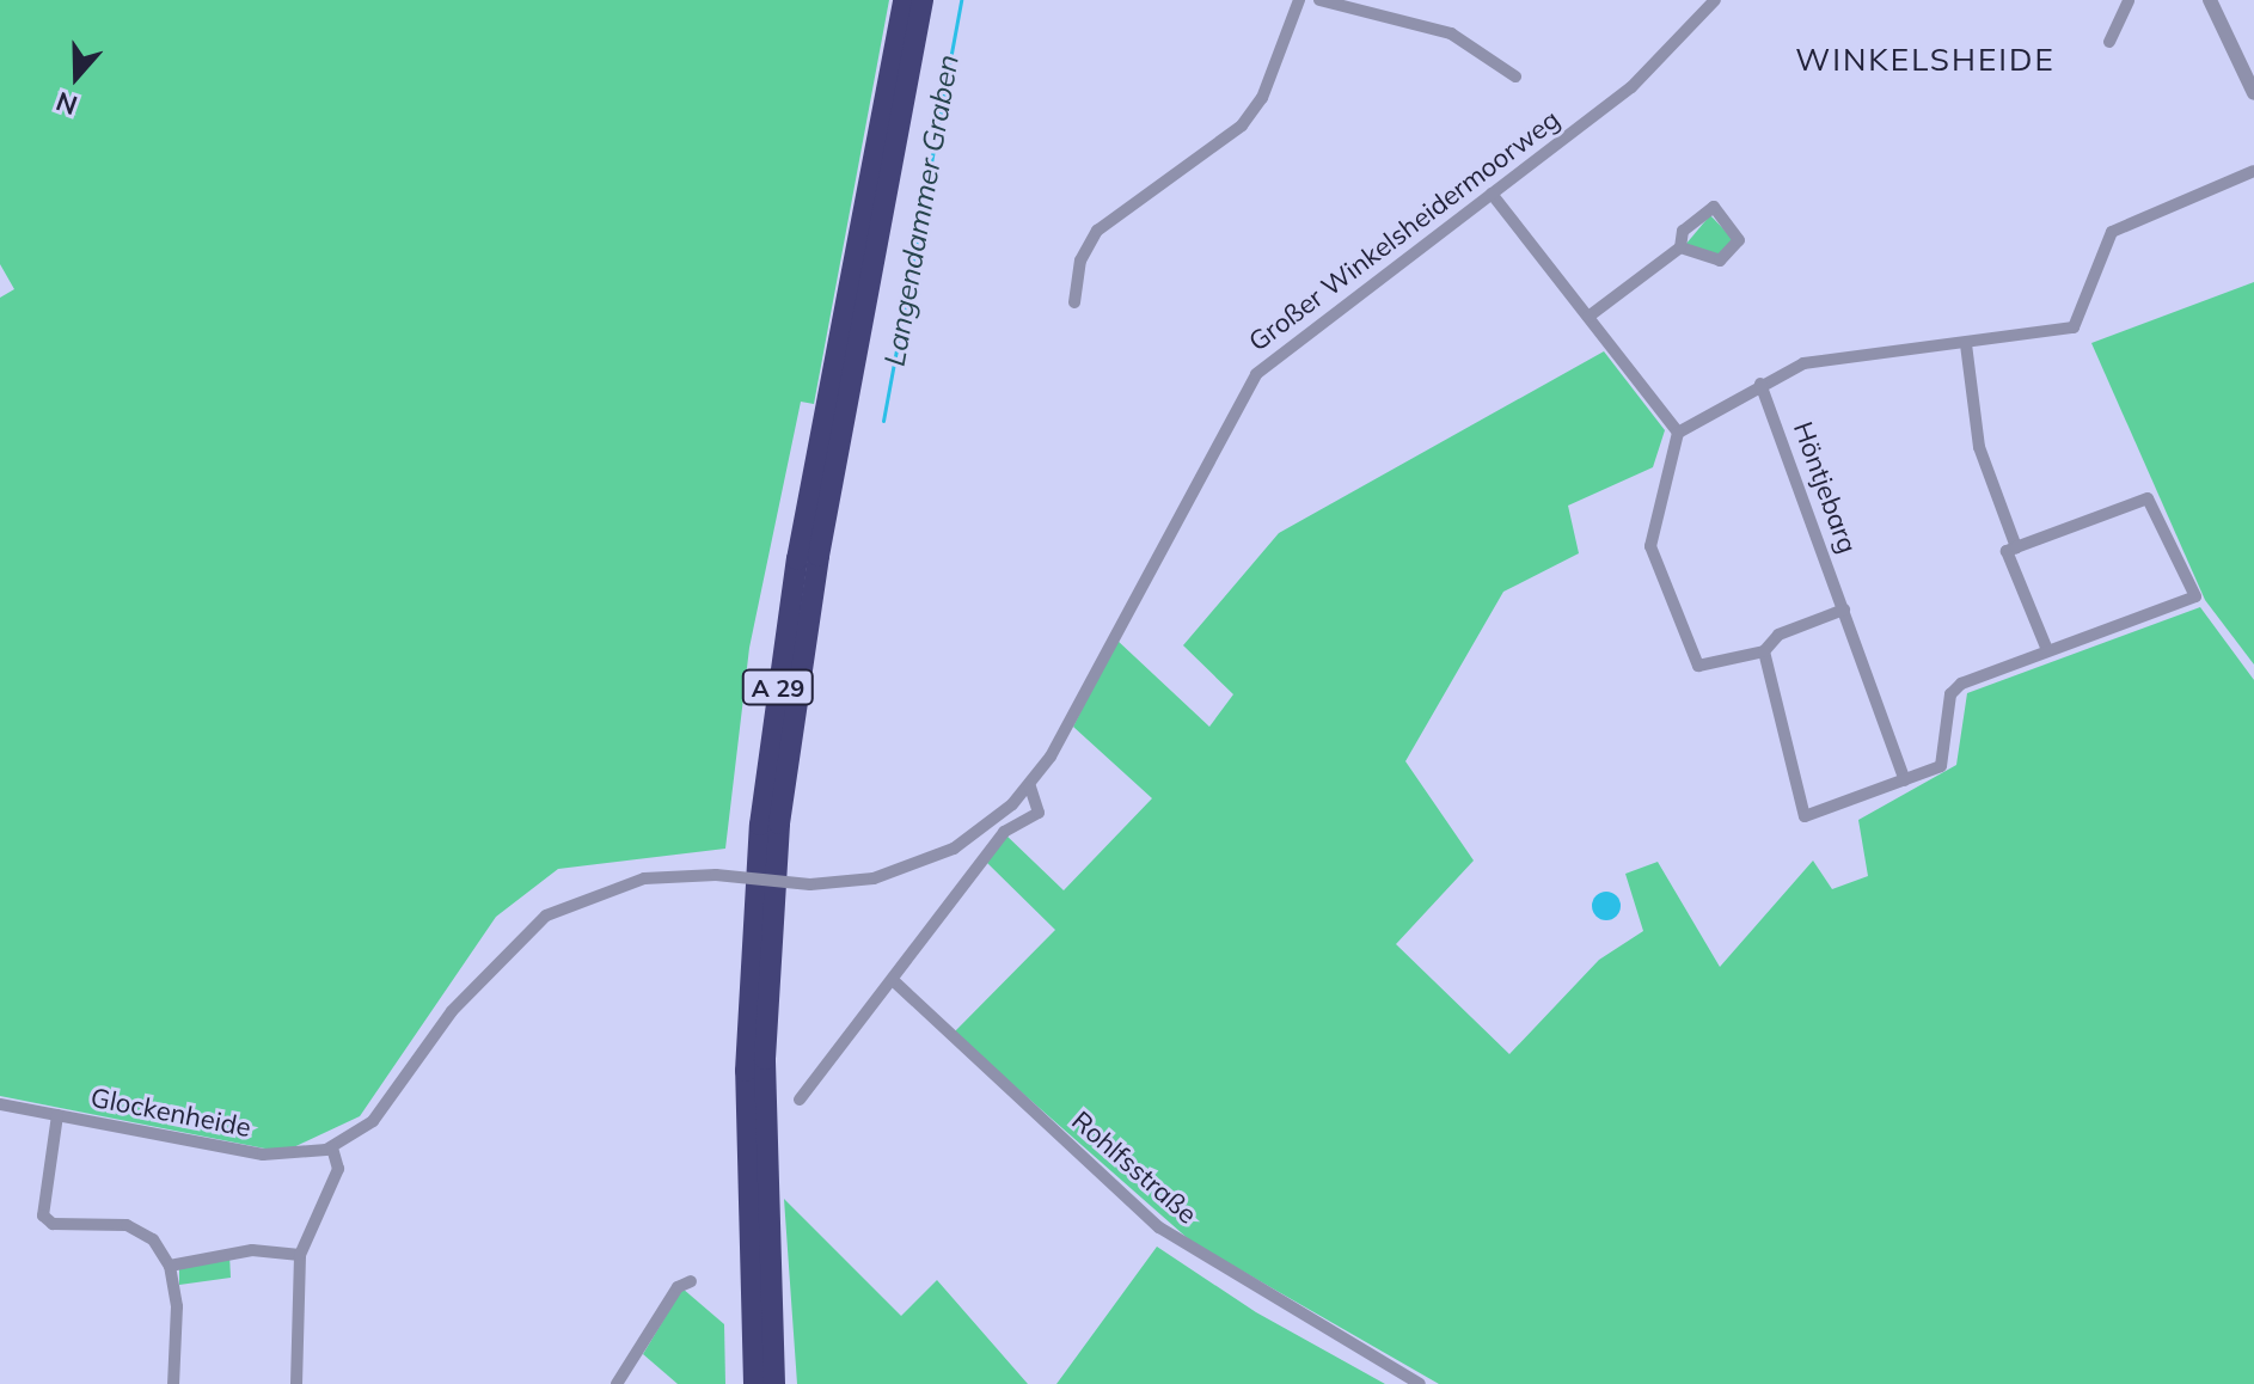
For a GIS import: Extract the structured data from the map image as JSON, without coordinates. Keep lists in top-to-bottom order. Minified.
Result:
{"streets":{"highway":["A 29"],"street":["Großer Winkelsheidermoorweg","Höntjebarg","Glockenheide","Rohlfsstraße"]},"crossings":[["Großer Winkelsheidermoorweg","Glockenheide"],["Großer Winkelsheidermoorweg","Rohlfsstraße"]],"districts":["WINKELSHEIDE"],"water":["Langendammer Graben"],"north":"bottom"}
